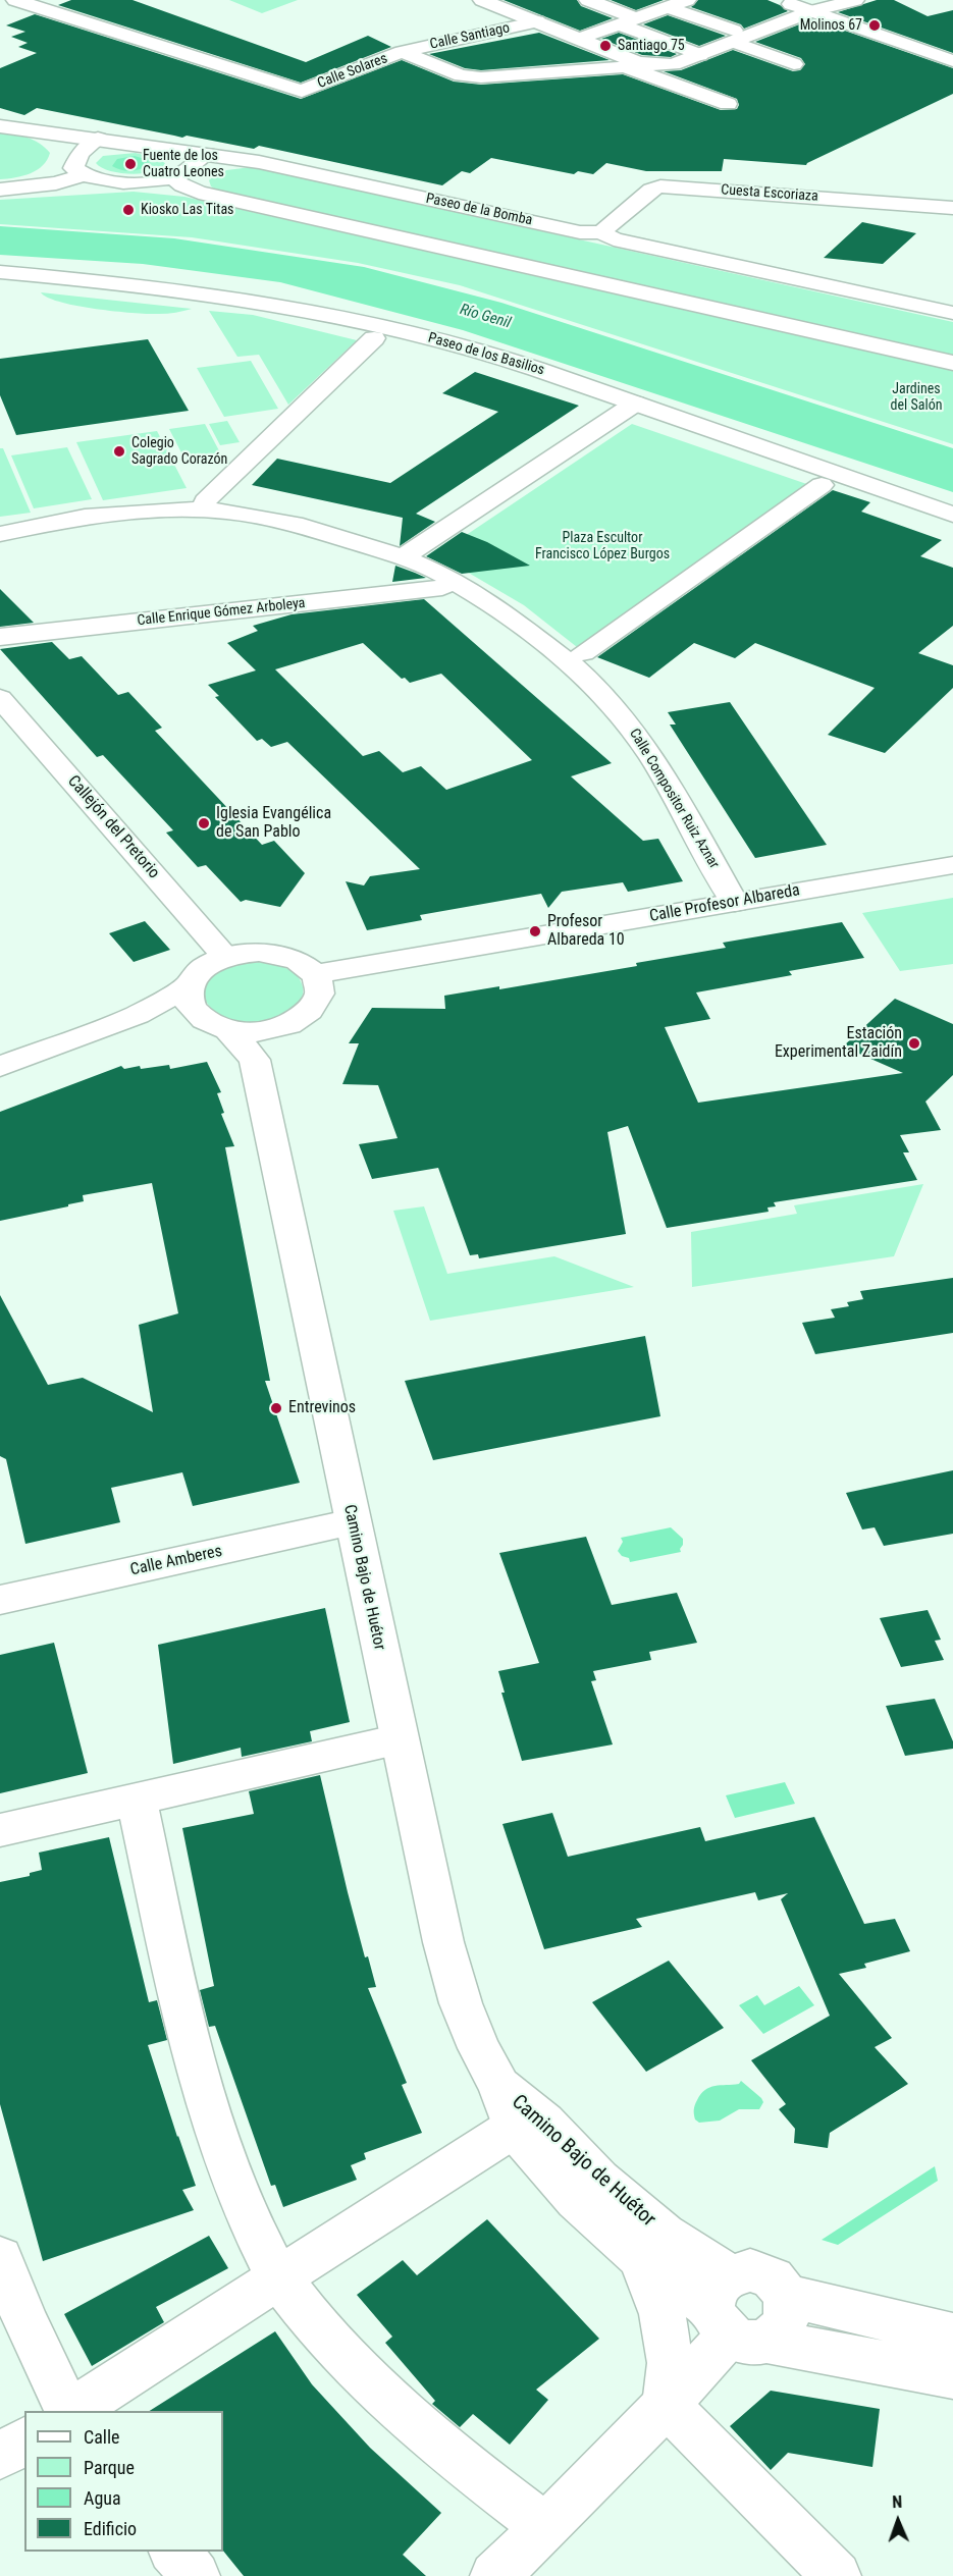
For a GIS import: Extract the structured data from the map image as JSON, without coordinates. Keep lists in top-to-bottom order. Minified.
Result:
{"streets":{"street":["Calle Santiago","Calle Solares","Cuesta Escoriaza","Paseo de la Bomba","Paseo de los Basilios","Calle Enrique Gómez Arboleya","Calle Compositor Ruiz Aznar","Callejón del Pretorio","Calle Profesor Albareda","Calle Amberes","Camino Bajo de Huétor"]},"crossings":[["Calle Santiago","Calle Solares"],["Cuesta Escoriaza","Paseo de la Bomba"],["Calle Compositor Ruiz Aznar","Calle Profesor Albareda"],["Callejón del Pretorio","Calle Profesor Albareda"],["Calle Amberes","Camino Bajo de Huétor"]],"water":["Río Genil"],"parks":["Jardines del Salón","Plaza Escultor Francisco López Burgos"],"places":["Molinos 67","Santiago 75","Fuente de los Cuatro Leones","Kiosko Las Titas","Colegio Sagrado Corazón","Iglesia Evangélica de San Pablo","Profesor Albareda 10","Estación Experimental Zaidín","Entrevinos"],"legend":["Calle","Parque","Agua","Edificio"],"north":"top"}
